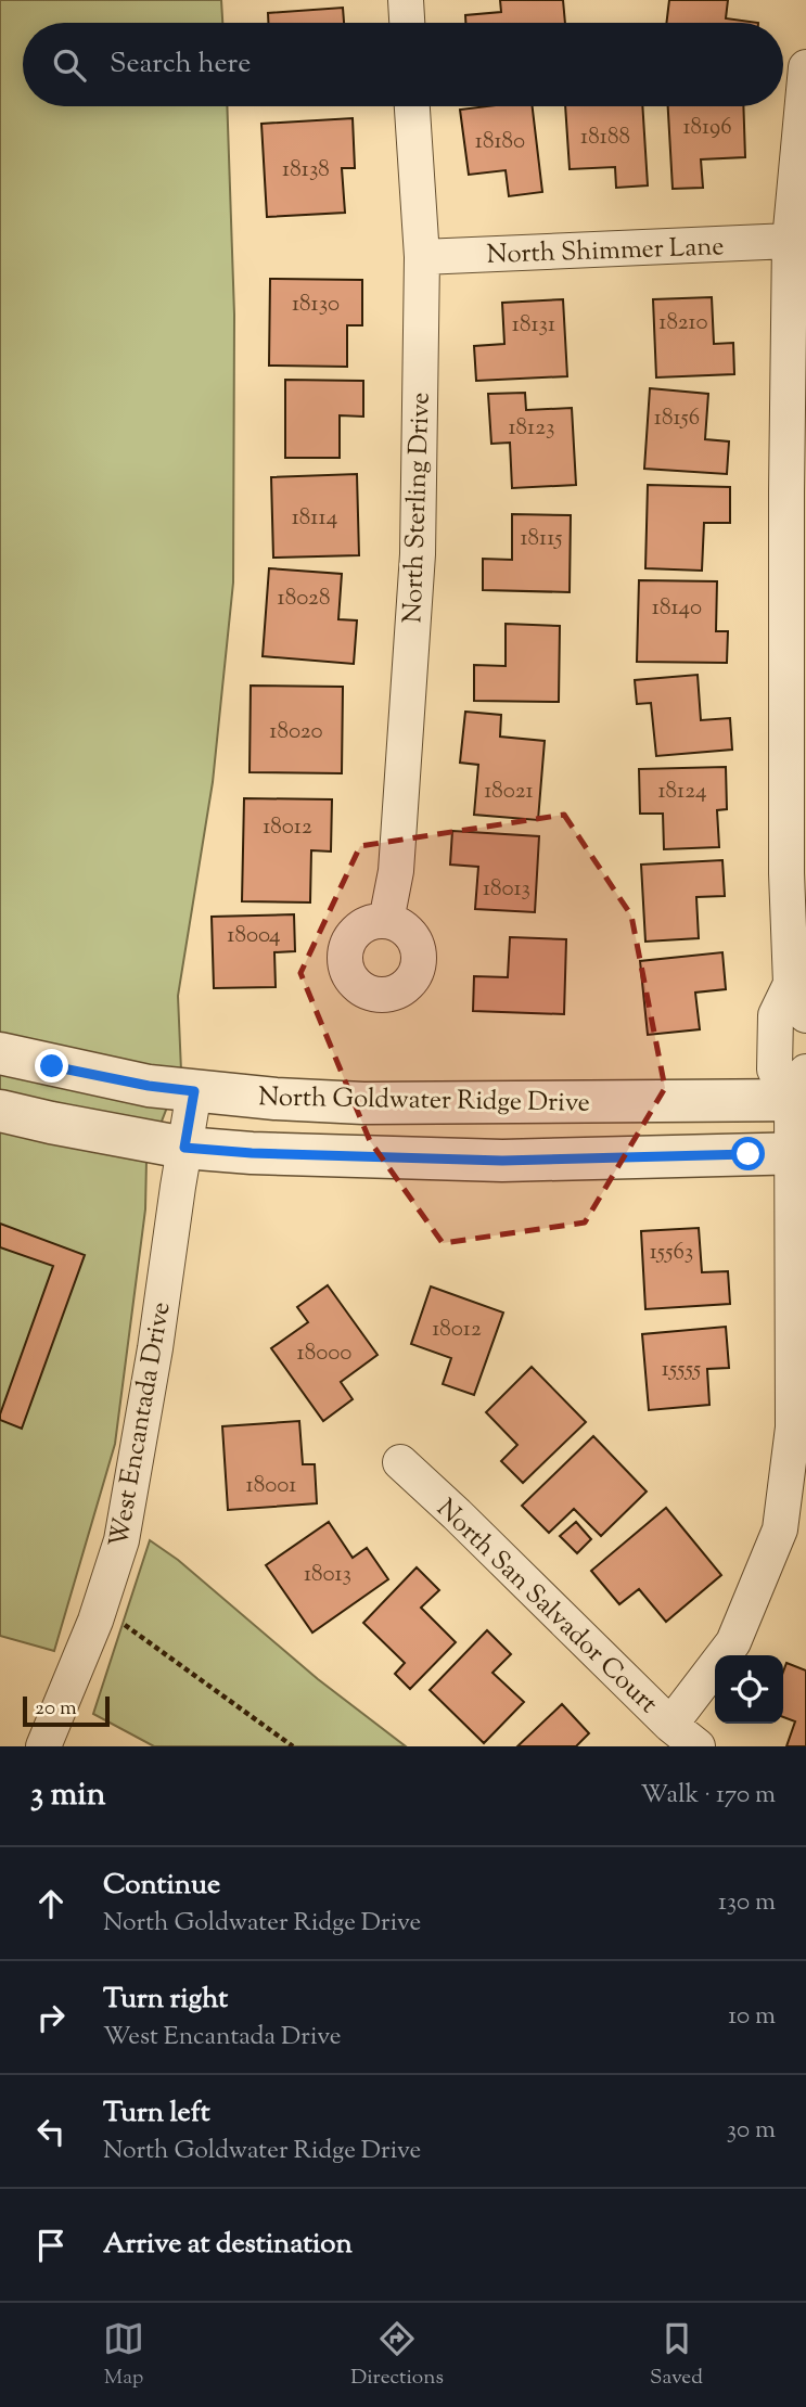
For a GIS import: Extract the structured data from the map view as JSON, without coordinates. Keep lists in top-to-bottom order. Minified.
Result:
{"streets":{"street":["North Shimmer Lane","North Sterling Drive","North Goldwater Ridge Drive","West Encantada Drive","North San Salvador Court"]},"crossings":[["North Shimmer Lane","North Sterling Drive"],["North Goldwater Ridge Drive","West Encantada Drive"]],"house_numbers":["18196","18188","18180","18138","18130","18210","18131","18156","18123","18114","18115","18028","18140","18020","18021","18124","18012","18013","18004","15563","18012","18000","15555","18001","18013"],"scale_bar":"20 m","page":{"search":"Search here","scale":"20 m","heading":["3 min","Walk · 170 m"],"list":[["Continue","North Goldwater Ridge Drive","130 m"],["Turn right","West Encantada Drive","10 m"],["Turn left","North Goldwater Ridge Drive","30 m"],"Arrive at destination"],"nav":["Map","Directions","Saved"]}}
